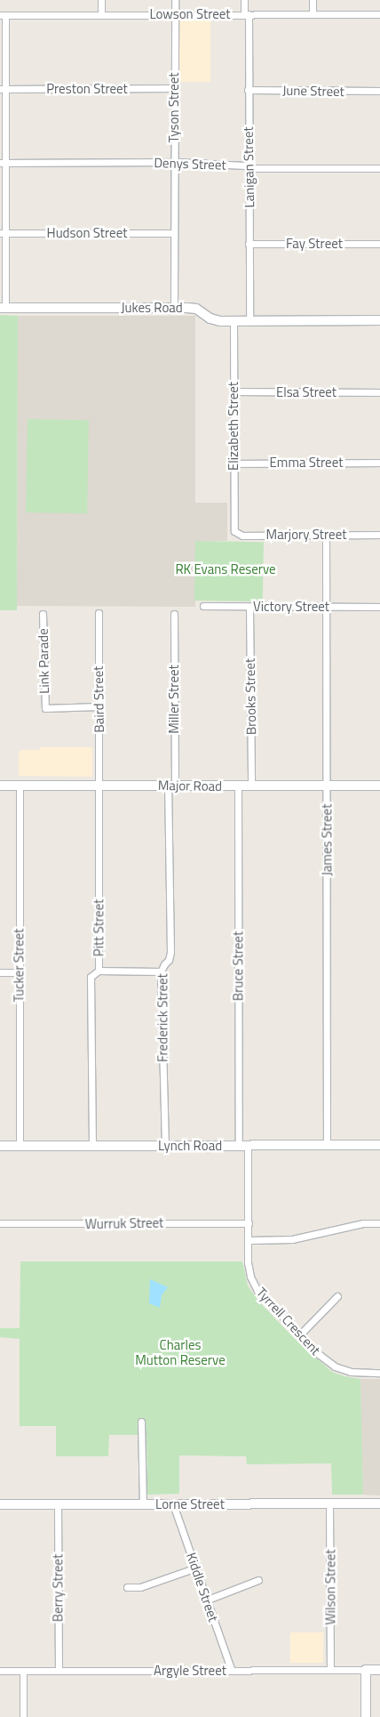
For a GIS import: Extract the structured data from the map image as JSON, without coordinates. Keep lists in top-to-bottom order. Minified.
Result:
{"streets":{"street":["Lowson Street","Preston Street","June Street","Tyson Street","Denys Street","Lanigan Street","Hudson Street","Fay Street","Jukes Road","Elsa Street","Elizabeth Street","Emma Street","Marjory Street","Victory Street","Link Parade","Brooks Street","Baird Street","Miller Street","Major Road","James Street","Pitt Street","Tucker Street","Bruce Street","Frederick Street","Lynch Road","Wurruk Street","Tyrrell Crescent","Lorne Street","Kiddle Street","Wilson Street","Berry Street","Argyle Street"]},"crossings":[["Lowson Street","Tyson Street"],["Lowson Street","Lanigan Street"],["Preston Street","Tyson Street"],["June Street","Lanigan Street"],["Tyson Street","Denys Street"],["Tyson Street","Hudson Street"],["Tyson Street","Jukes Road"],["Denys Street","Lanigan Street"],["Lanigan Street","Fay Street"],["Lanigan Street","Jukes Road"],["Jukes Road","Elizabeth Street"],["Elsa Street","Elizabeth Street"],["Elizabeth Street","Emma Street"],["Elizabeth Street","Marjory Street"],["Marjory Street","James Street"],["Victory Street","Brooks Street"],["Victory Street","James Street"],["Link Parade","Baird Street"],["Brooks Street","Major Road"],["Baird Street","Major Road"],["Baird Street","Pitt Street"],["Miller Street","Major Road"],["Miller Street","Frederick Street"],["Major Road","James Street"],["Major Road","Pitt Street"],["Major Road","Tucker Street"],["Major Road","Bruce Street"],["Major Road","Frederick Street"],["James Street","Lynch Road"],["Pitt Street","Lynch Road"],["Tucker Street","Lynch Road"],["Bruce Street","Lynch Road"],["Bruce Street","Tyrrell Crescent"],["Frederick Street","Lynch Road"],["Lynch Road","Tyrrell Crescent"],["Wurruk Street","Tyrrell Crescent"],["Lorne Street","Kiddle Street"],["Lorne Street","Wilson Street"],["Lorne Street","Berry Street"],["Kiddle Street","Argyle Street"],["Wilson Street","Argyle Street"],["Berry Street","Argyle Street"]],"parks":["RK Evans Reserve","Charles Mutton Reserve"]}
